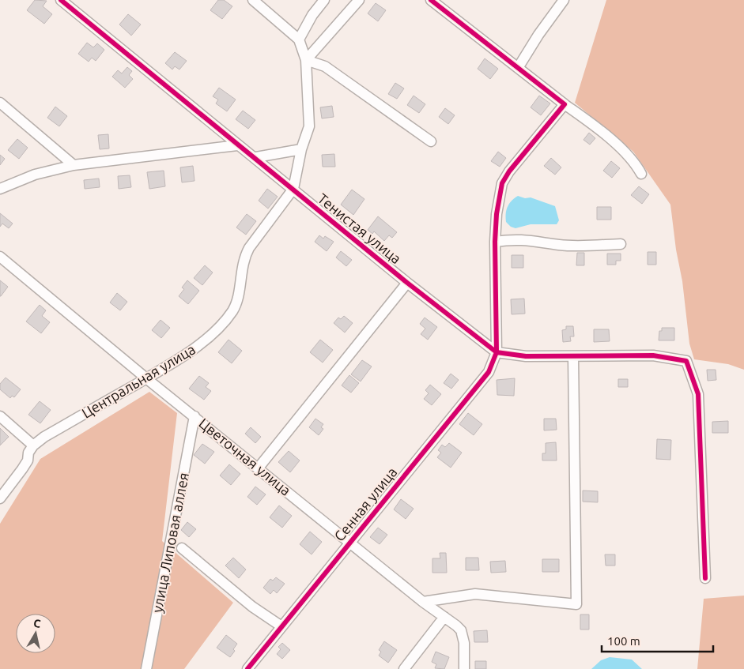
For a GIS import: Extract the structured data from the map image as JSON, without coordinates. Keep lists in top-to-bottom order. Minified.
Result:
{"streets":{"street":["Тенистая улица","Центральная улица","Цветочная улица","Сенная улица","улица Липовая аллея"]},"crossings":[["Тенистая улица","Центральная улица"],["Тенистая улица","Сенная улица"],["Центральная улица","Цветочная улица"],["Цветочная улица","Сенная улица"],["Цветочная улица","улица Липовая аллея"]],"scale_bar":"100 m","north":"top"}
